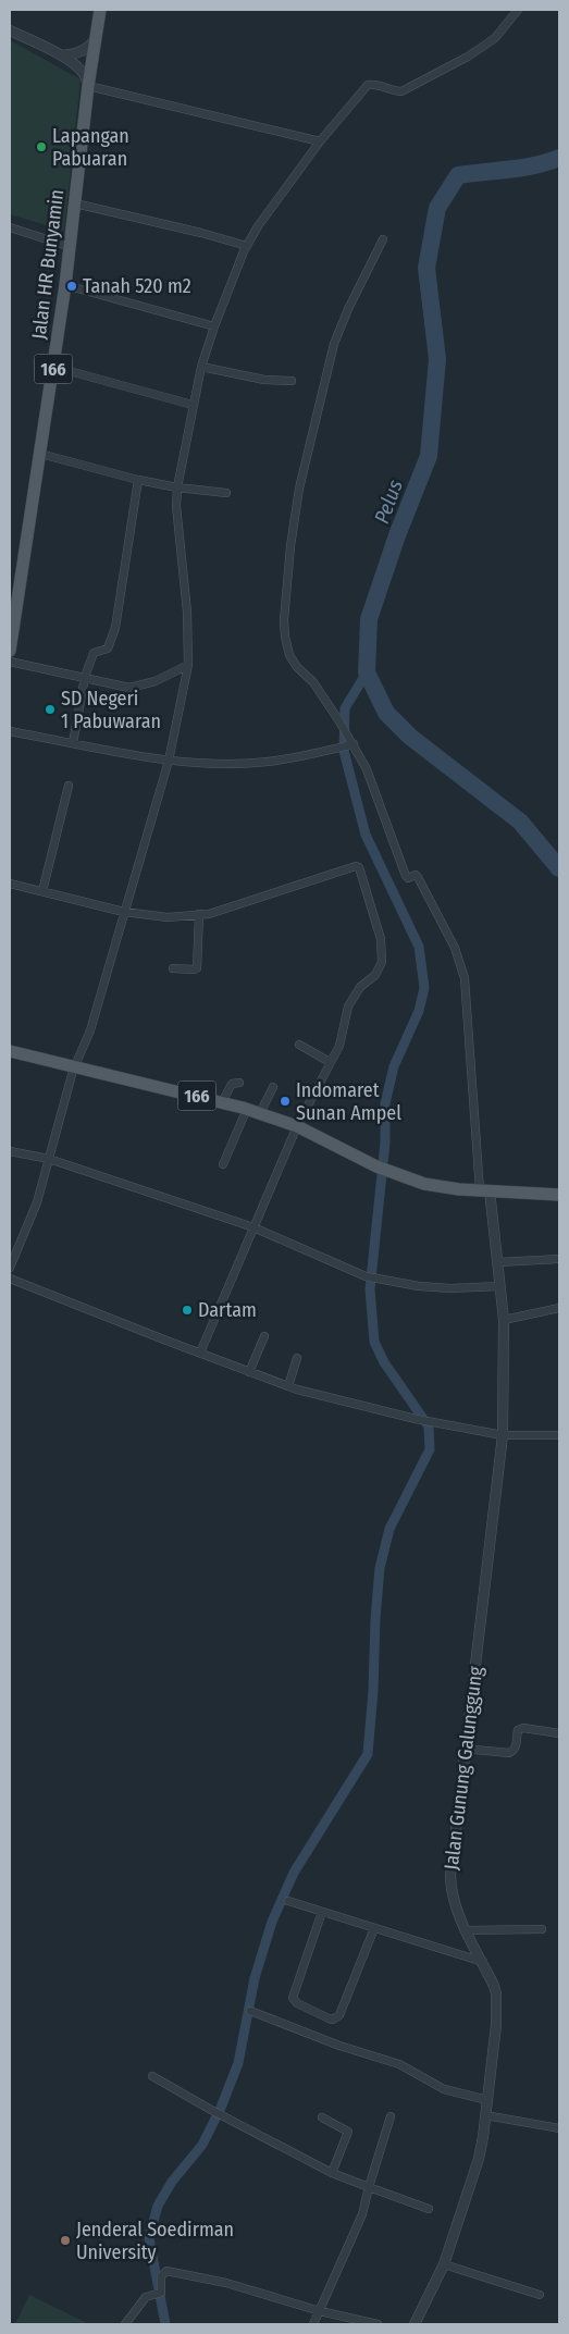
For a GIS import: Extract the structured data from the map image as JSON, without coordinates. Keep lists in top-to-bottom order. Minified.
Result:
{"streets":{"main road":["Jalan HR Bunyamin","166"],"street":["Jalan Gunung Galunggung"]},"crossings":[["Jalan HR Bunyamin","166"],["166","Jalan Gunung Galunggung"]],"water":["Pelus"],"places":["Lapangan Pabuaran","Tanah 520 m2","SD Negeri 1 Pabuwaran","Indomaret Sunan Ampel","Dartam","Jenderal Soedirman University"]}
